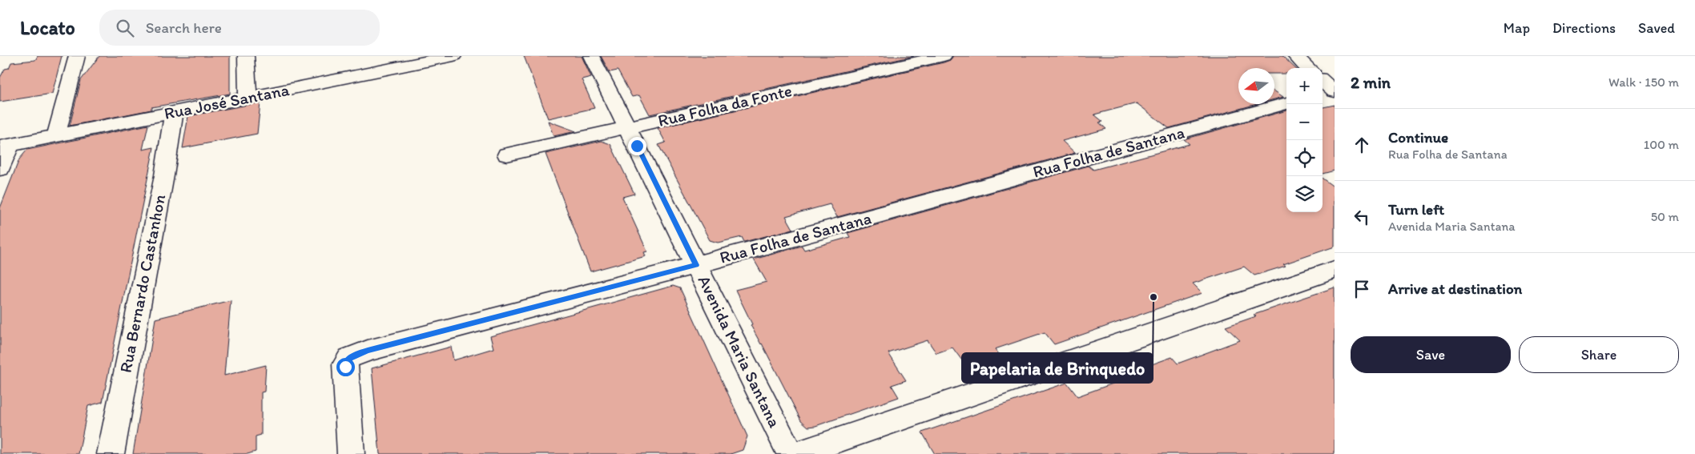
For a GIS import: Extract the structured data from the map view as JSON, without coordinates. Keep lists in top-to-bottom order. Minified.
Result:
{"streets":{"street":["Rua José Santana","Rua Folha da Fonte","Rua Folha de Santana","Rua Bernardo Castanhon","Avenida Maria Santana"]},"crossings":[["Rua José Santana","Rua Bernardo Castanhon"],["Rua Folha da Fonte","Avenida Maria Santana"],["Rua Folha de Santana","Avenida Maria Santana"]],"places":["Papelaria de Brinquedo"],"north":"left","page":{"header":"Locato","search":"Search here","nav":["Map","Directions","Saved"],"heading":["2 min","Walk · 150 m"],"map_buttons":["+","−"],"list":[["Continue","Rua Folha de Santana","100 m"],["Turn left","Avenida Maria Santana","50 m"],"Arrive at destination"],"buttons":["Save","Share"]}}
